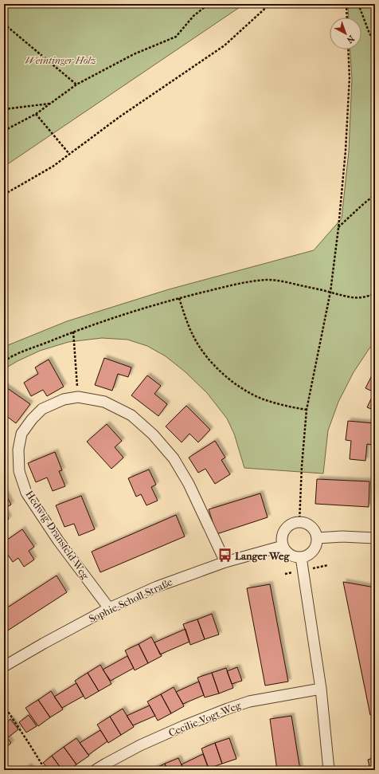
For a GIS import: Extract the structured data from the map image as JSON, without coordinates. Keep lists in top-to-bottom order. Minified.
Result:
{"streets":{"street":["Hedwig-Dransfeld-Weg","Sophie-Scholl-Straße","Cecilie-Vogt-Weg"]},"crossings":[["Hedwig-Dransfeld-Weg","Sophie-Scholl-Straße"]],"parks":["Weintinger Holz"],"places":{"bus stop":["Langer Weg"]},"north":"bottom right"}
